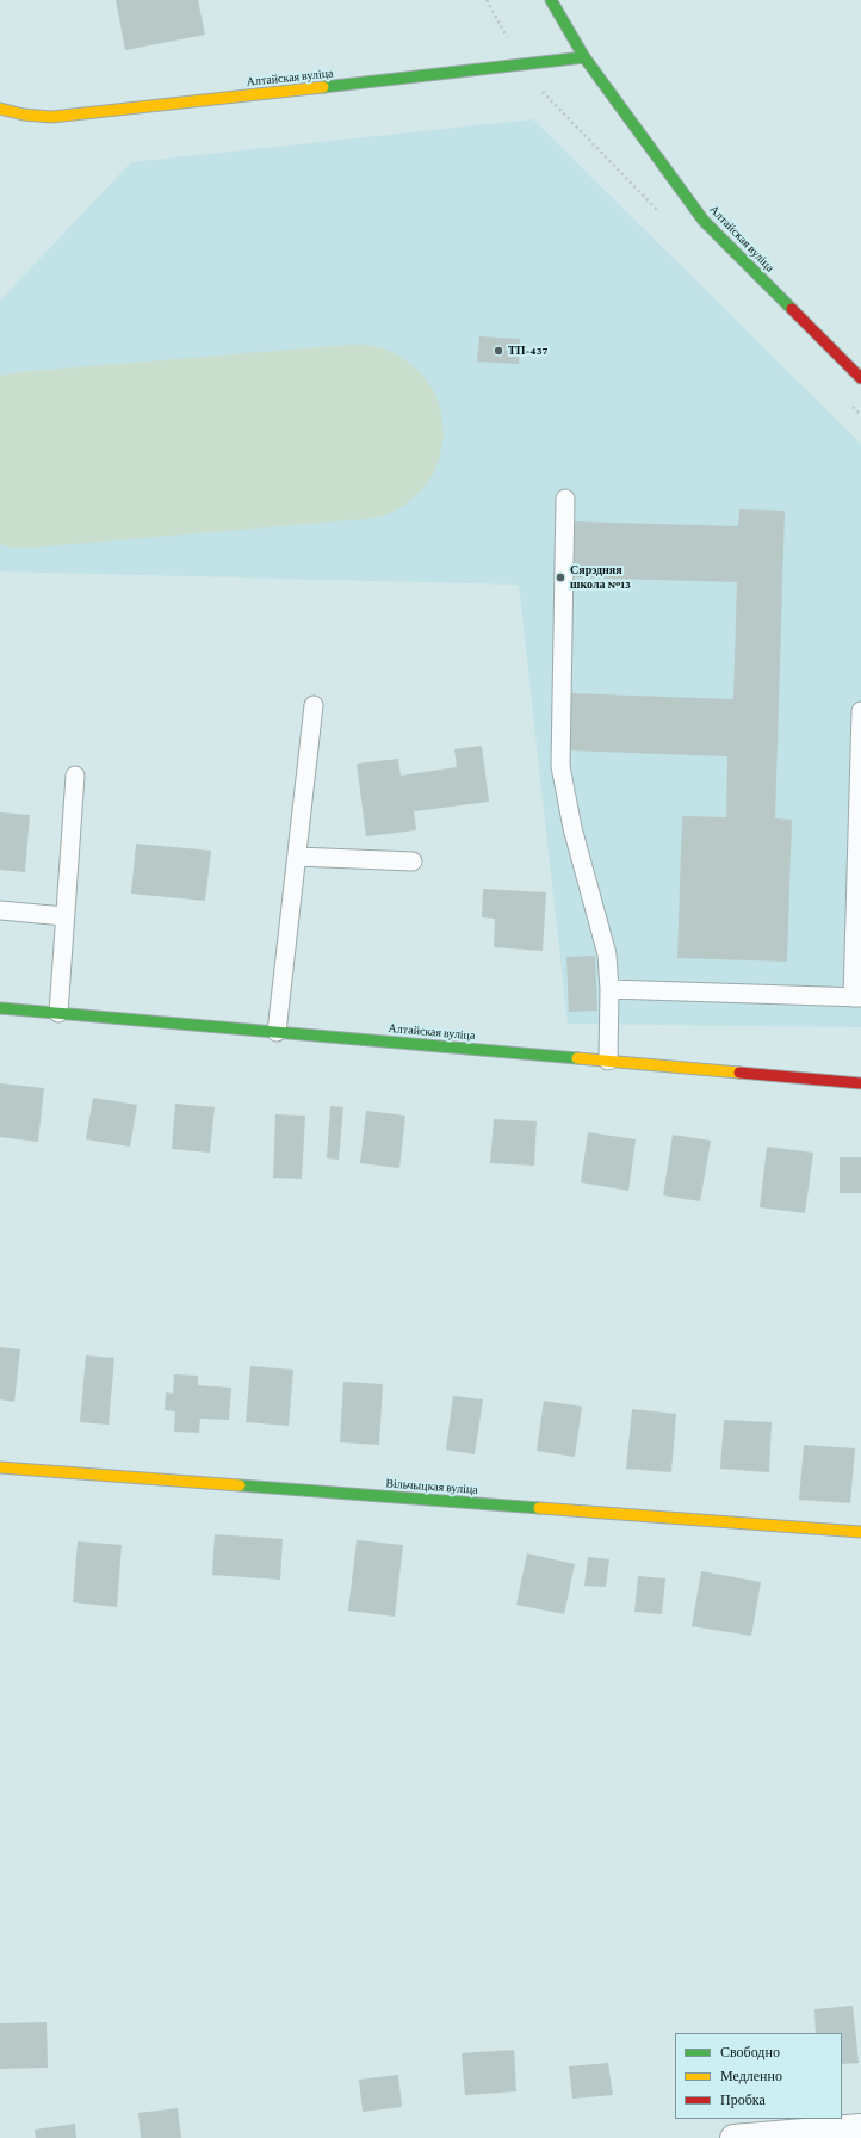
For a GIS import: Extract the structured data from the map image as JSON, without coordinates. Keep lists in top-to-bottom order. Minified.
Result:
{"streets":{"street":["Алтайская вуліца","Вільчыцкая вуліца"]},"places":["ТП-437","Сярэдняя школа №13"],"legend":["Свободно","Медленно","Пробка"]}
